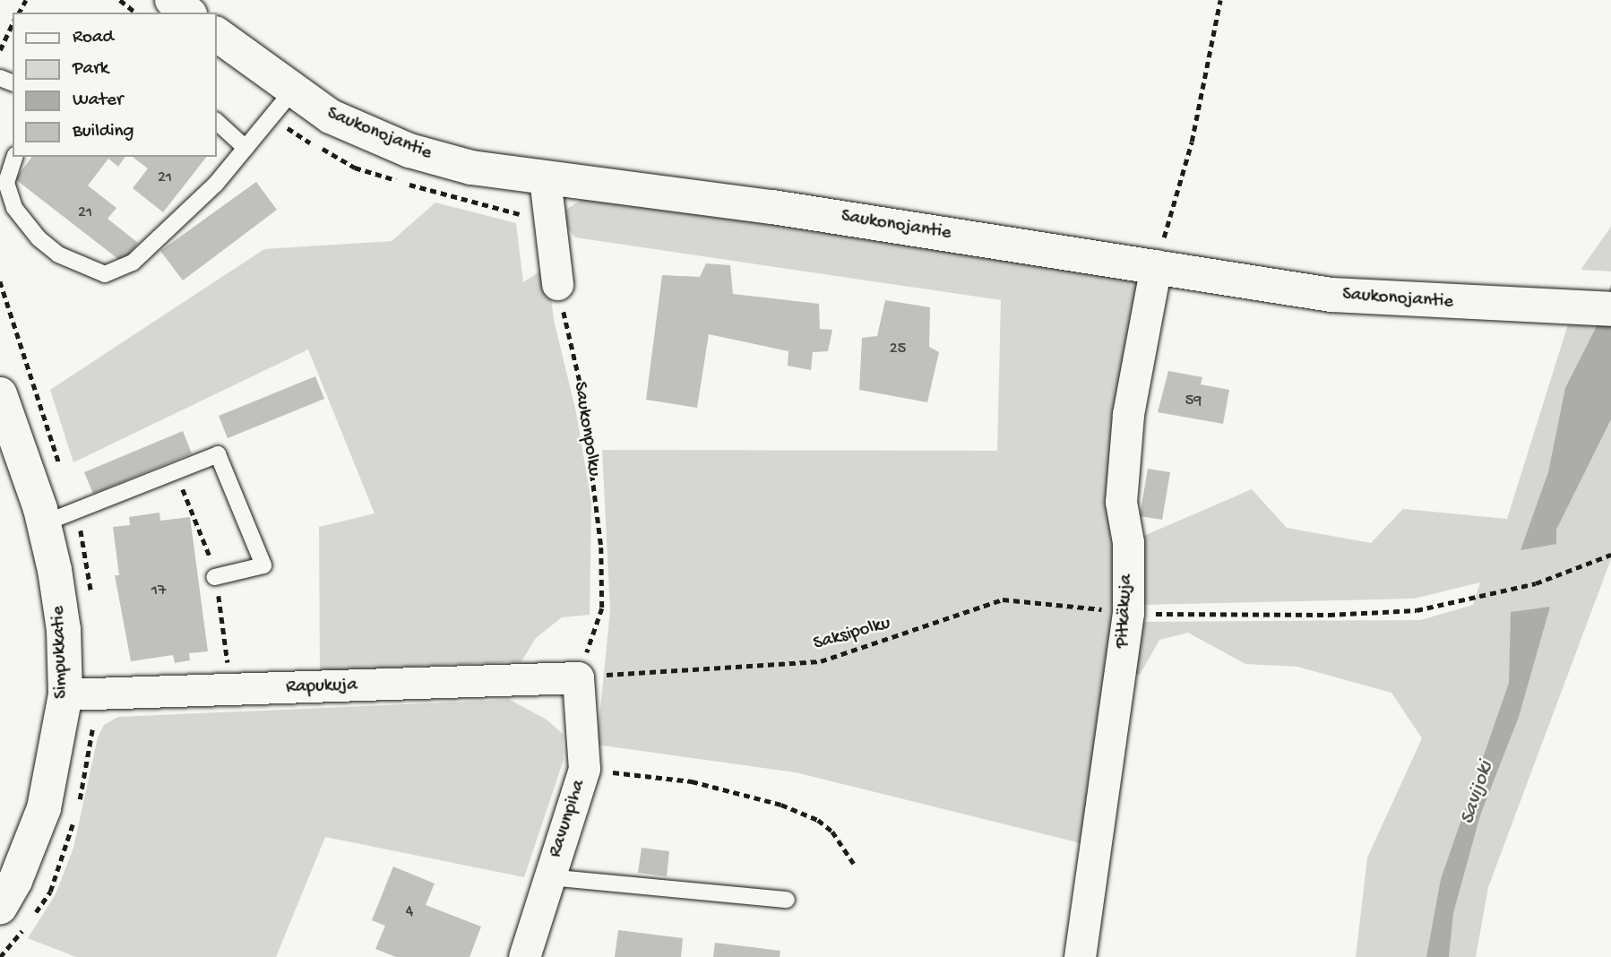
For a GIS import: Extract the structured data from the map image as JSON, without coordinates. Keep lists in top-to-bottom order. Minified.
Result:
{"streets":{"street":["Saukonojantie","Pitkäkuja","Simpukkatie","Rapukuja","Ravunpiha"],"path":["Saukonpolku","Saksipolku"]},"crossings":[["Saukonojantie","Pitkäkuja"],["Saukonpolku","Saksipolku"],["Saukonpolku","Rapukuja"],["Saukonpolku","Ravunpiha"],["Pitkäkuja","Saksipolku"],["Saksipolku","Rapukuja"],["Saksipolku","Ravunpiha"],["Simpukkatie","Rapukuja"],["Rapukuja","Ravunpiha"]],"water":["Savijoki"],"house_numbers":["21","21","25","59","17","4"],"legend":["Road","Park","Water","Building"]}
